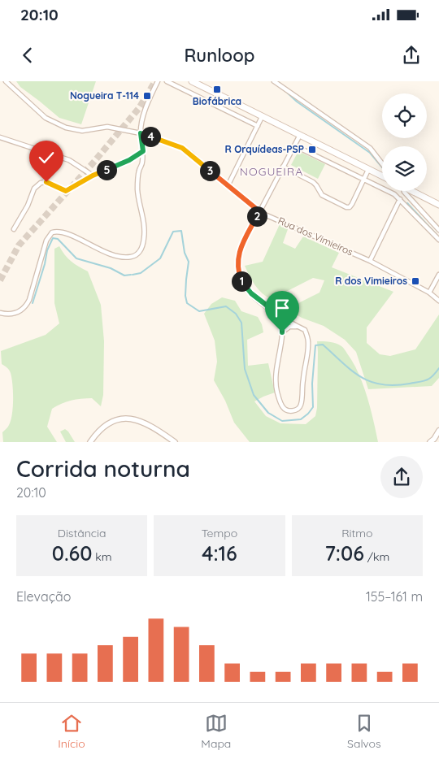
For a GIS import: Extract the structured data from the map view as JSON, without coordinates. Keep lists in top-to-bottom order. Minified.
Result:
{"streets":{"street":["Rua dos Vimieiros"]},"districts":["NOGUEIRA"],"places":{"transit":["Biofábrica","Nogueira T-114","R Orquídeas-PSP","R dos Vimieiros"]},"page":{"status":"20:10","header":"Runloop","pins":["4","5","3","2","1"],"heading":["Corrida noturna","20:10"],"stats":[["Distância","0.60 km"],["Tempo","4:16"],["Ritmo","7:06 /km"]],"chart":["Elevação","155–161 m"],"tabs":["Início","Mapa","Salvos"]}}
